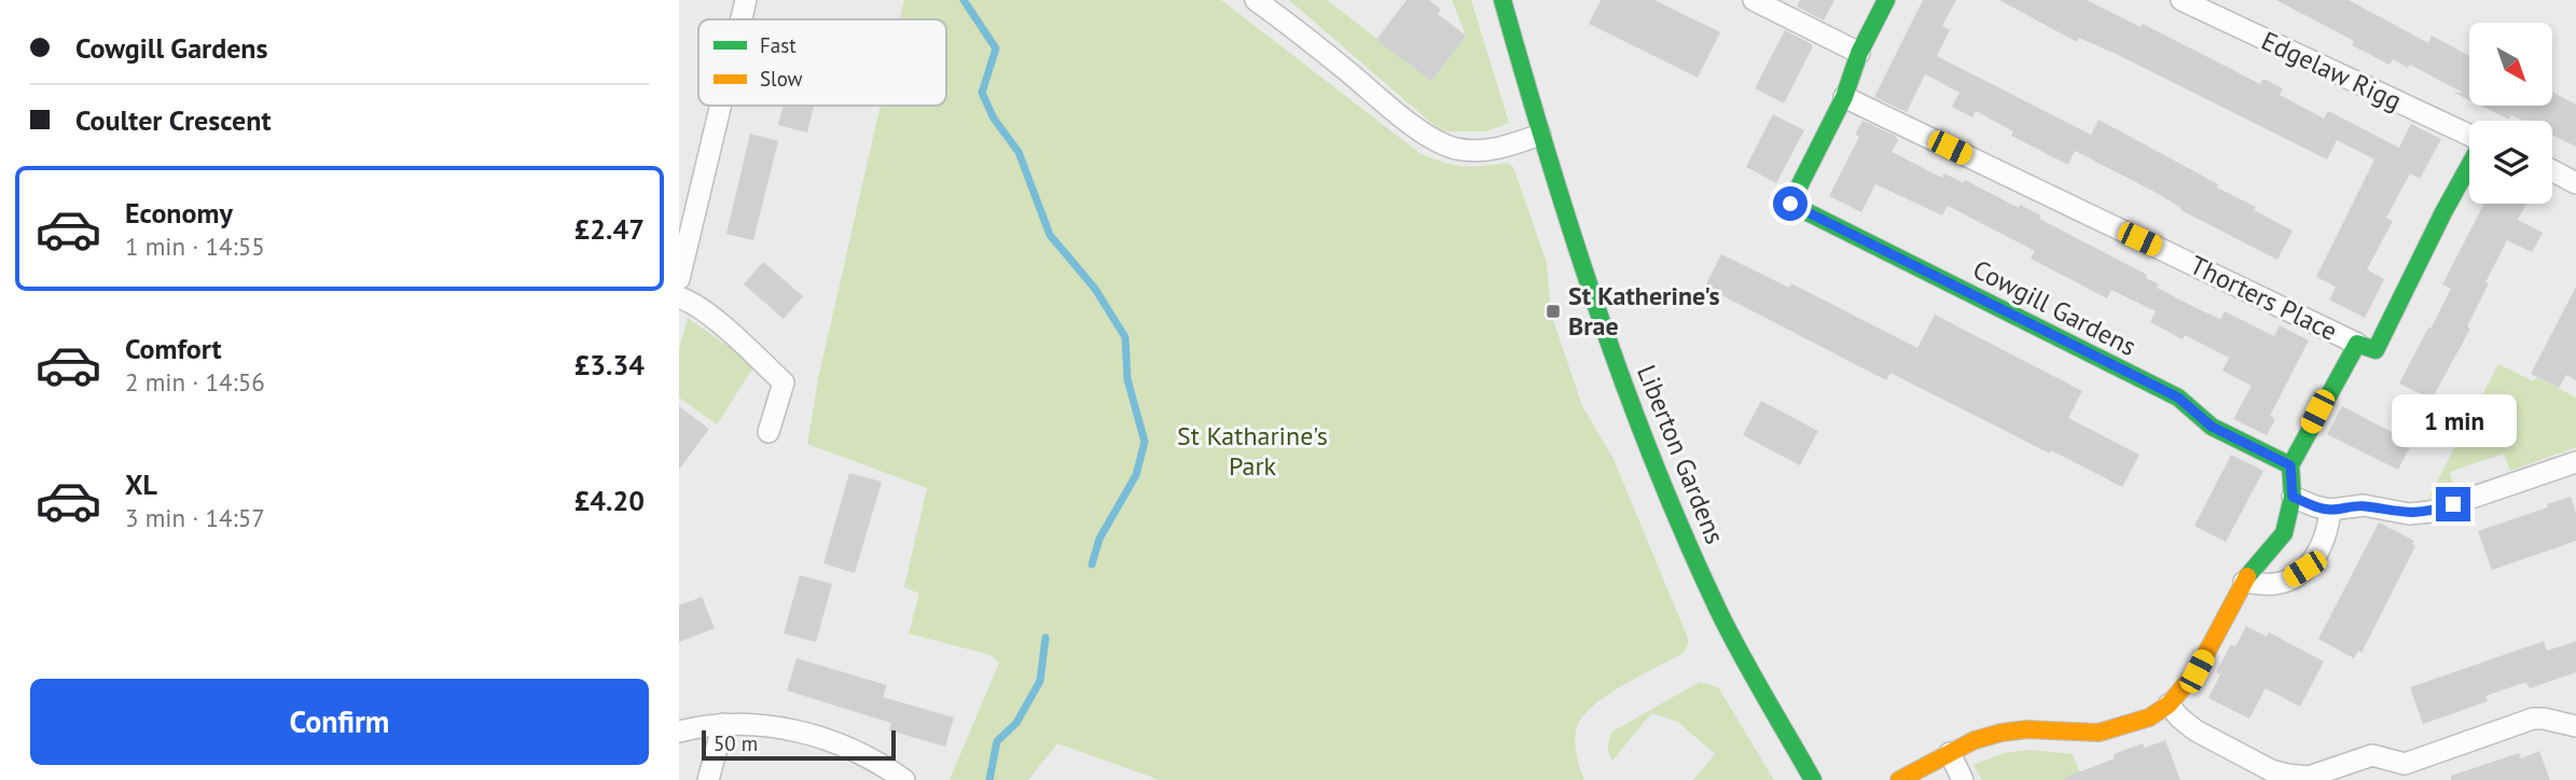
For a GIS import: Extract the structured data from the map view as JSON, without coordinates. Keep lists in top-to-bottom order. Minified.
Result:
{"streets":{"street":["Edgelaw Rigg","Thorters Place","Cowgill Gardens","Liberton Gardens"]},"crossings":[["Thorters Place","Cowgill Gardens"]],"parks":["St Katharine's Park"],"places":{"transit":["St Katherine's Brae"]},"legend":["Fast","Slow"],"scale_bar":"50 m","north":"bottom right","page":{"banner":["Cowgill Gardens","Coulter Crescent"],"list":[{"name":"Economy","note":"1 min · 14:55","value":"£2.47"},{"name":"Comfort","note":"2 min · 14:56","value":"£3.34"},{"name":"XL","note":"3 min · 14:57","value":"£4.20"}],"bubble":"1 min","buttons":"Confirm","scale":"50 m"}}
